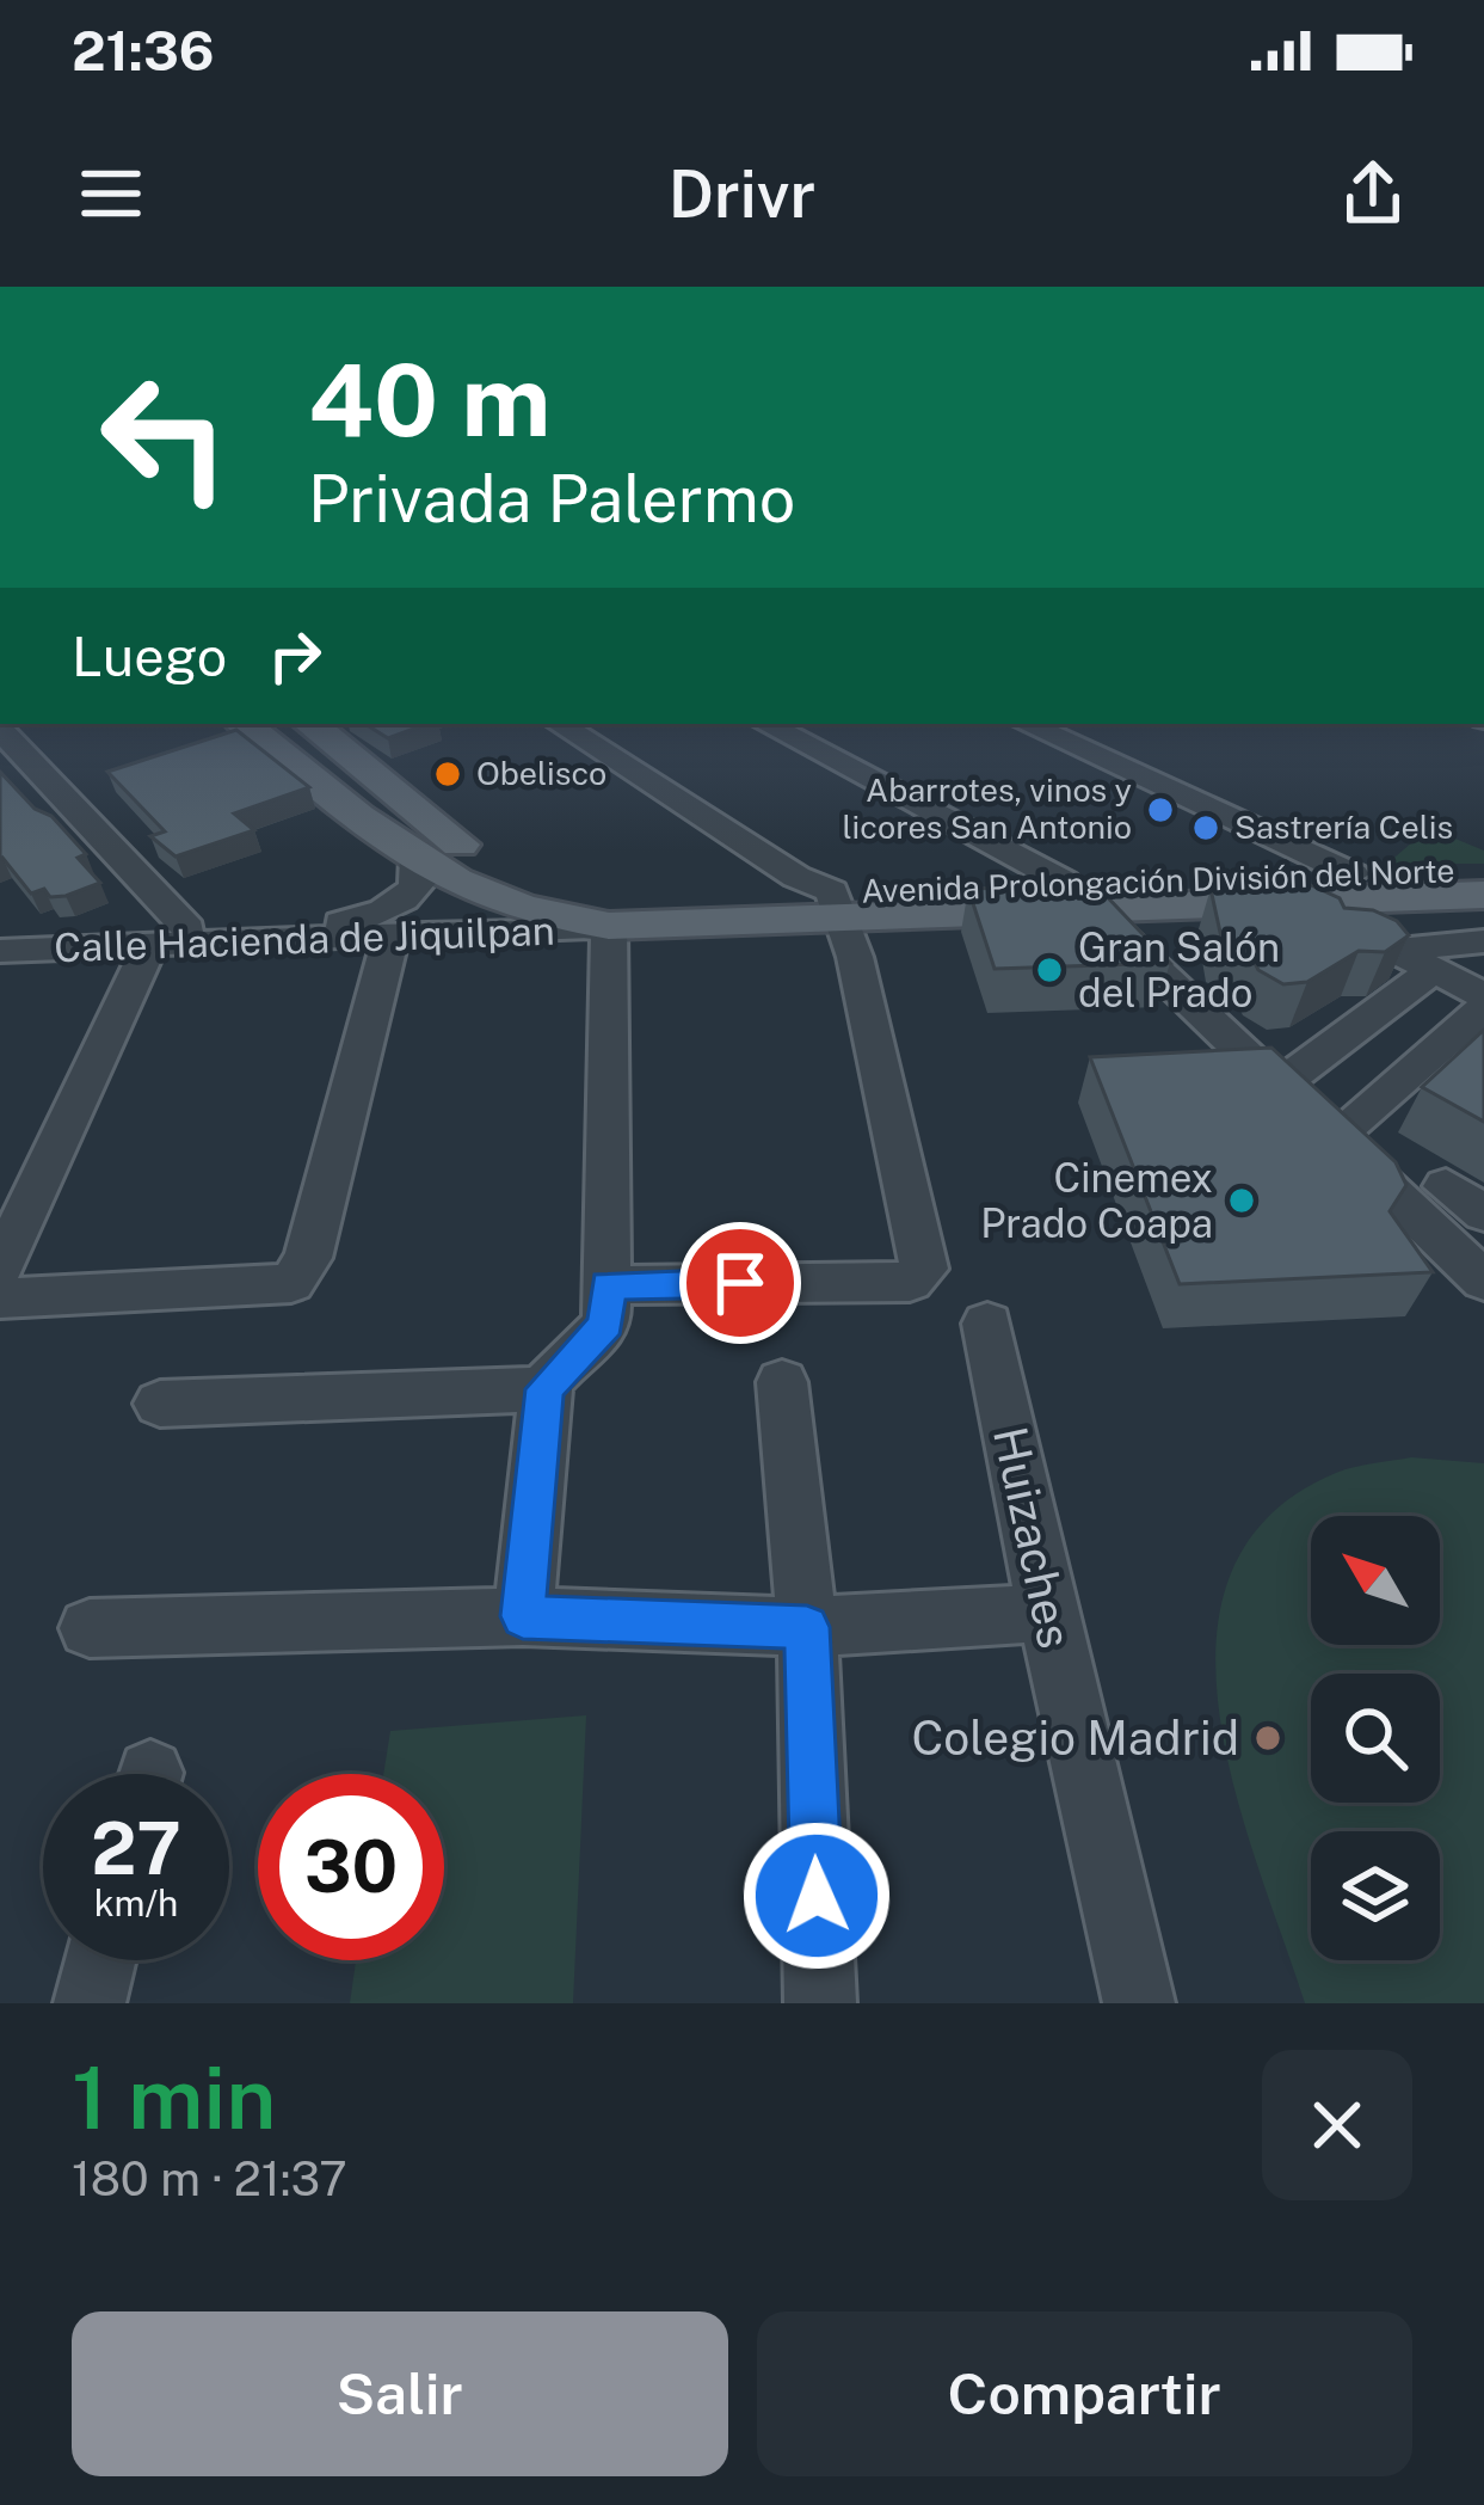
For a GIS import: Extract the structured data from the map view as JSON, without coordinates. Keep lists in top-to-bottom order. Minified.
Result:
{"streets":{"main road":["Avenida Prolongación División del Norte"],"street":["Calle Hacienda de Jiquilpan","Huizaches"]},"places":["Obelisco","Abarrotes, vinos y licores San Antonio","Sastrería Celis","Gran Salón del Prado","Cinemex Prado Coapa","Colegio Madrid"],"north":"top left","page":{"status":"21:36","header":"Drivr","turn":["40 m","Privada Palermo"],"then":"Luego","speed":"27 km/h","limit":"30","heading":["1 min","180 m · 21:37"],"buttons":["Salir","Compartir"]}}
